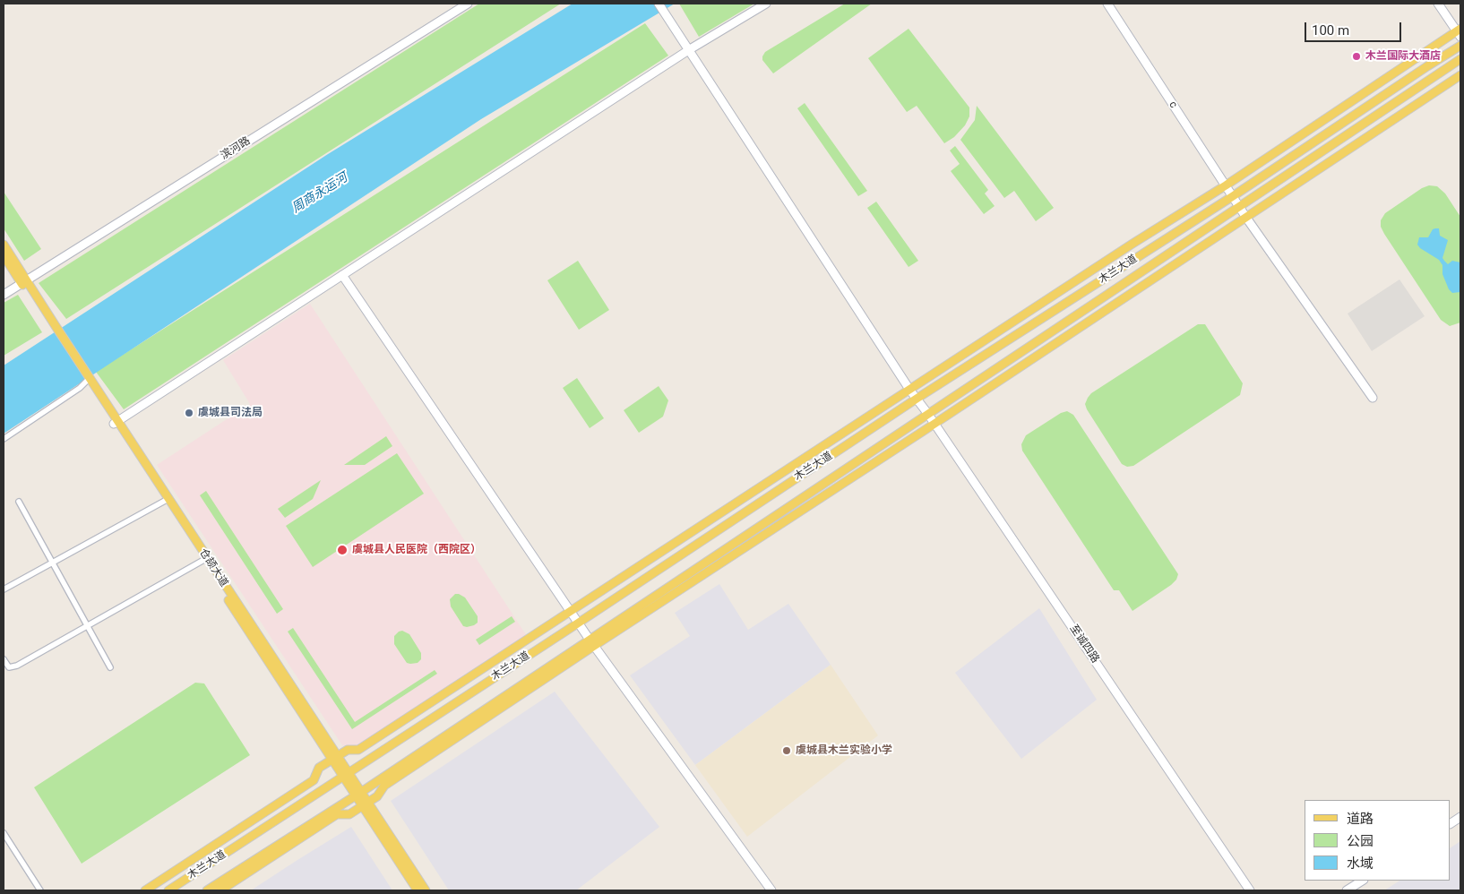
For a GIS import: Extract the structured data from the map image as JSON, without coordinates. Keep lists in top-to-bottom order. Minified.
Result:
{"streets":{"main road":["木兰大道","仓颉大道"],"street":["c","滨河路","至诚四路"]},"crossings":[["c","木兰大道"],["滨河路","仓颉大道"],["木兰大道","仓颉大道"],["木兰大道","至诚四路"]],"water":["周商永运河"],"places":["木兰国际大酒店","虞城县司法局","虞城县人民医院（西院区）","虞城县木兰实验小学"],"legend":["道路","公园","水域"],"scale_bar":"100 m"}
